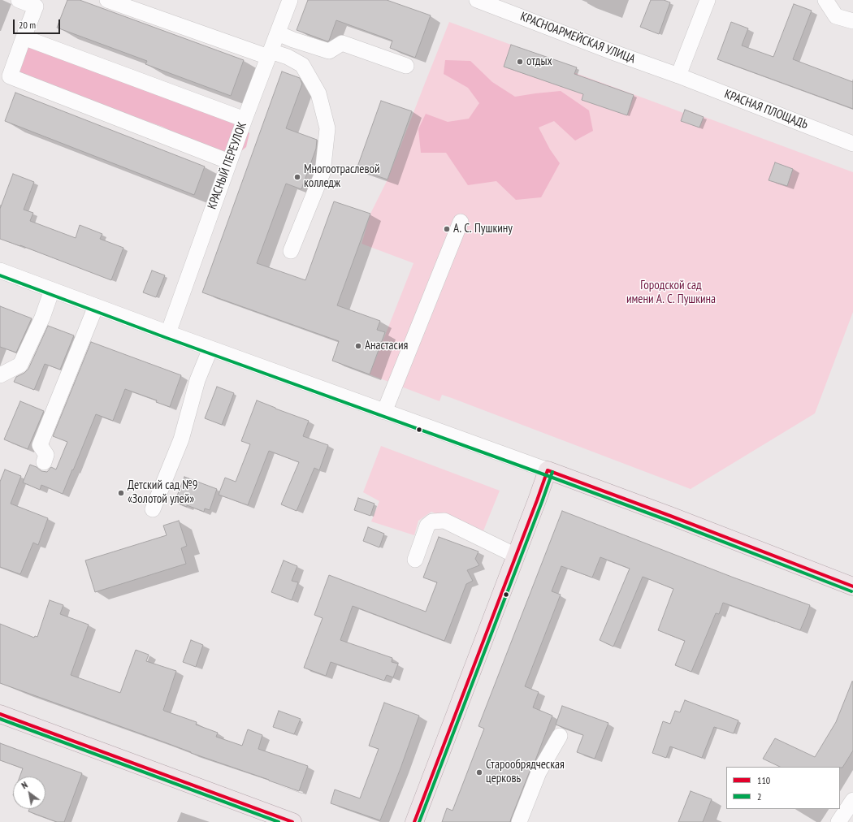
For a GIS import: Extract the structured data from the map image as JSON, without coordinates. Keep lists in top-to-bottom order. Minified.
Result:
{"streets":{"street":["КРАСНОАРМЕЙСКАЯ УЛИЦА","КРАСНАЯ ПЛОЩАДЬ","КРАСНЫЙ ПЕРЕУЛОК"]},"crossings":[["КРАСНОАРМЕЙСКАЯ УЛИЦА","КРАСНАЯ ПЛОЩАДЬ"]],"parks":["Городской сад имени А. С. Пушкина"],"places":["отдых","Многоотраслевой колледж","А. С. Пушкину","Анастасия","Детский сад №9 «Золотой улей»","Старообрядческая церковь"],"lines":["transit line 2","transit line 110"],"legend":["110","2"],"scale_bar":"20 m","north":"top left"}
